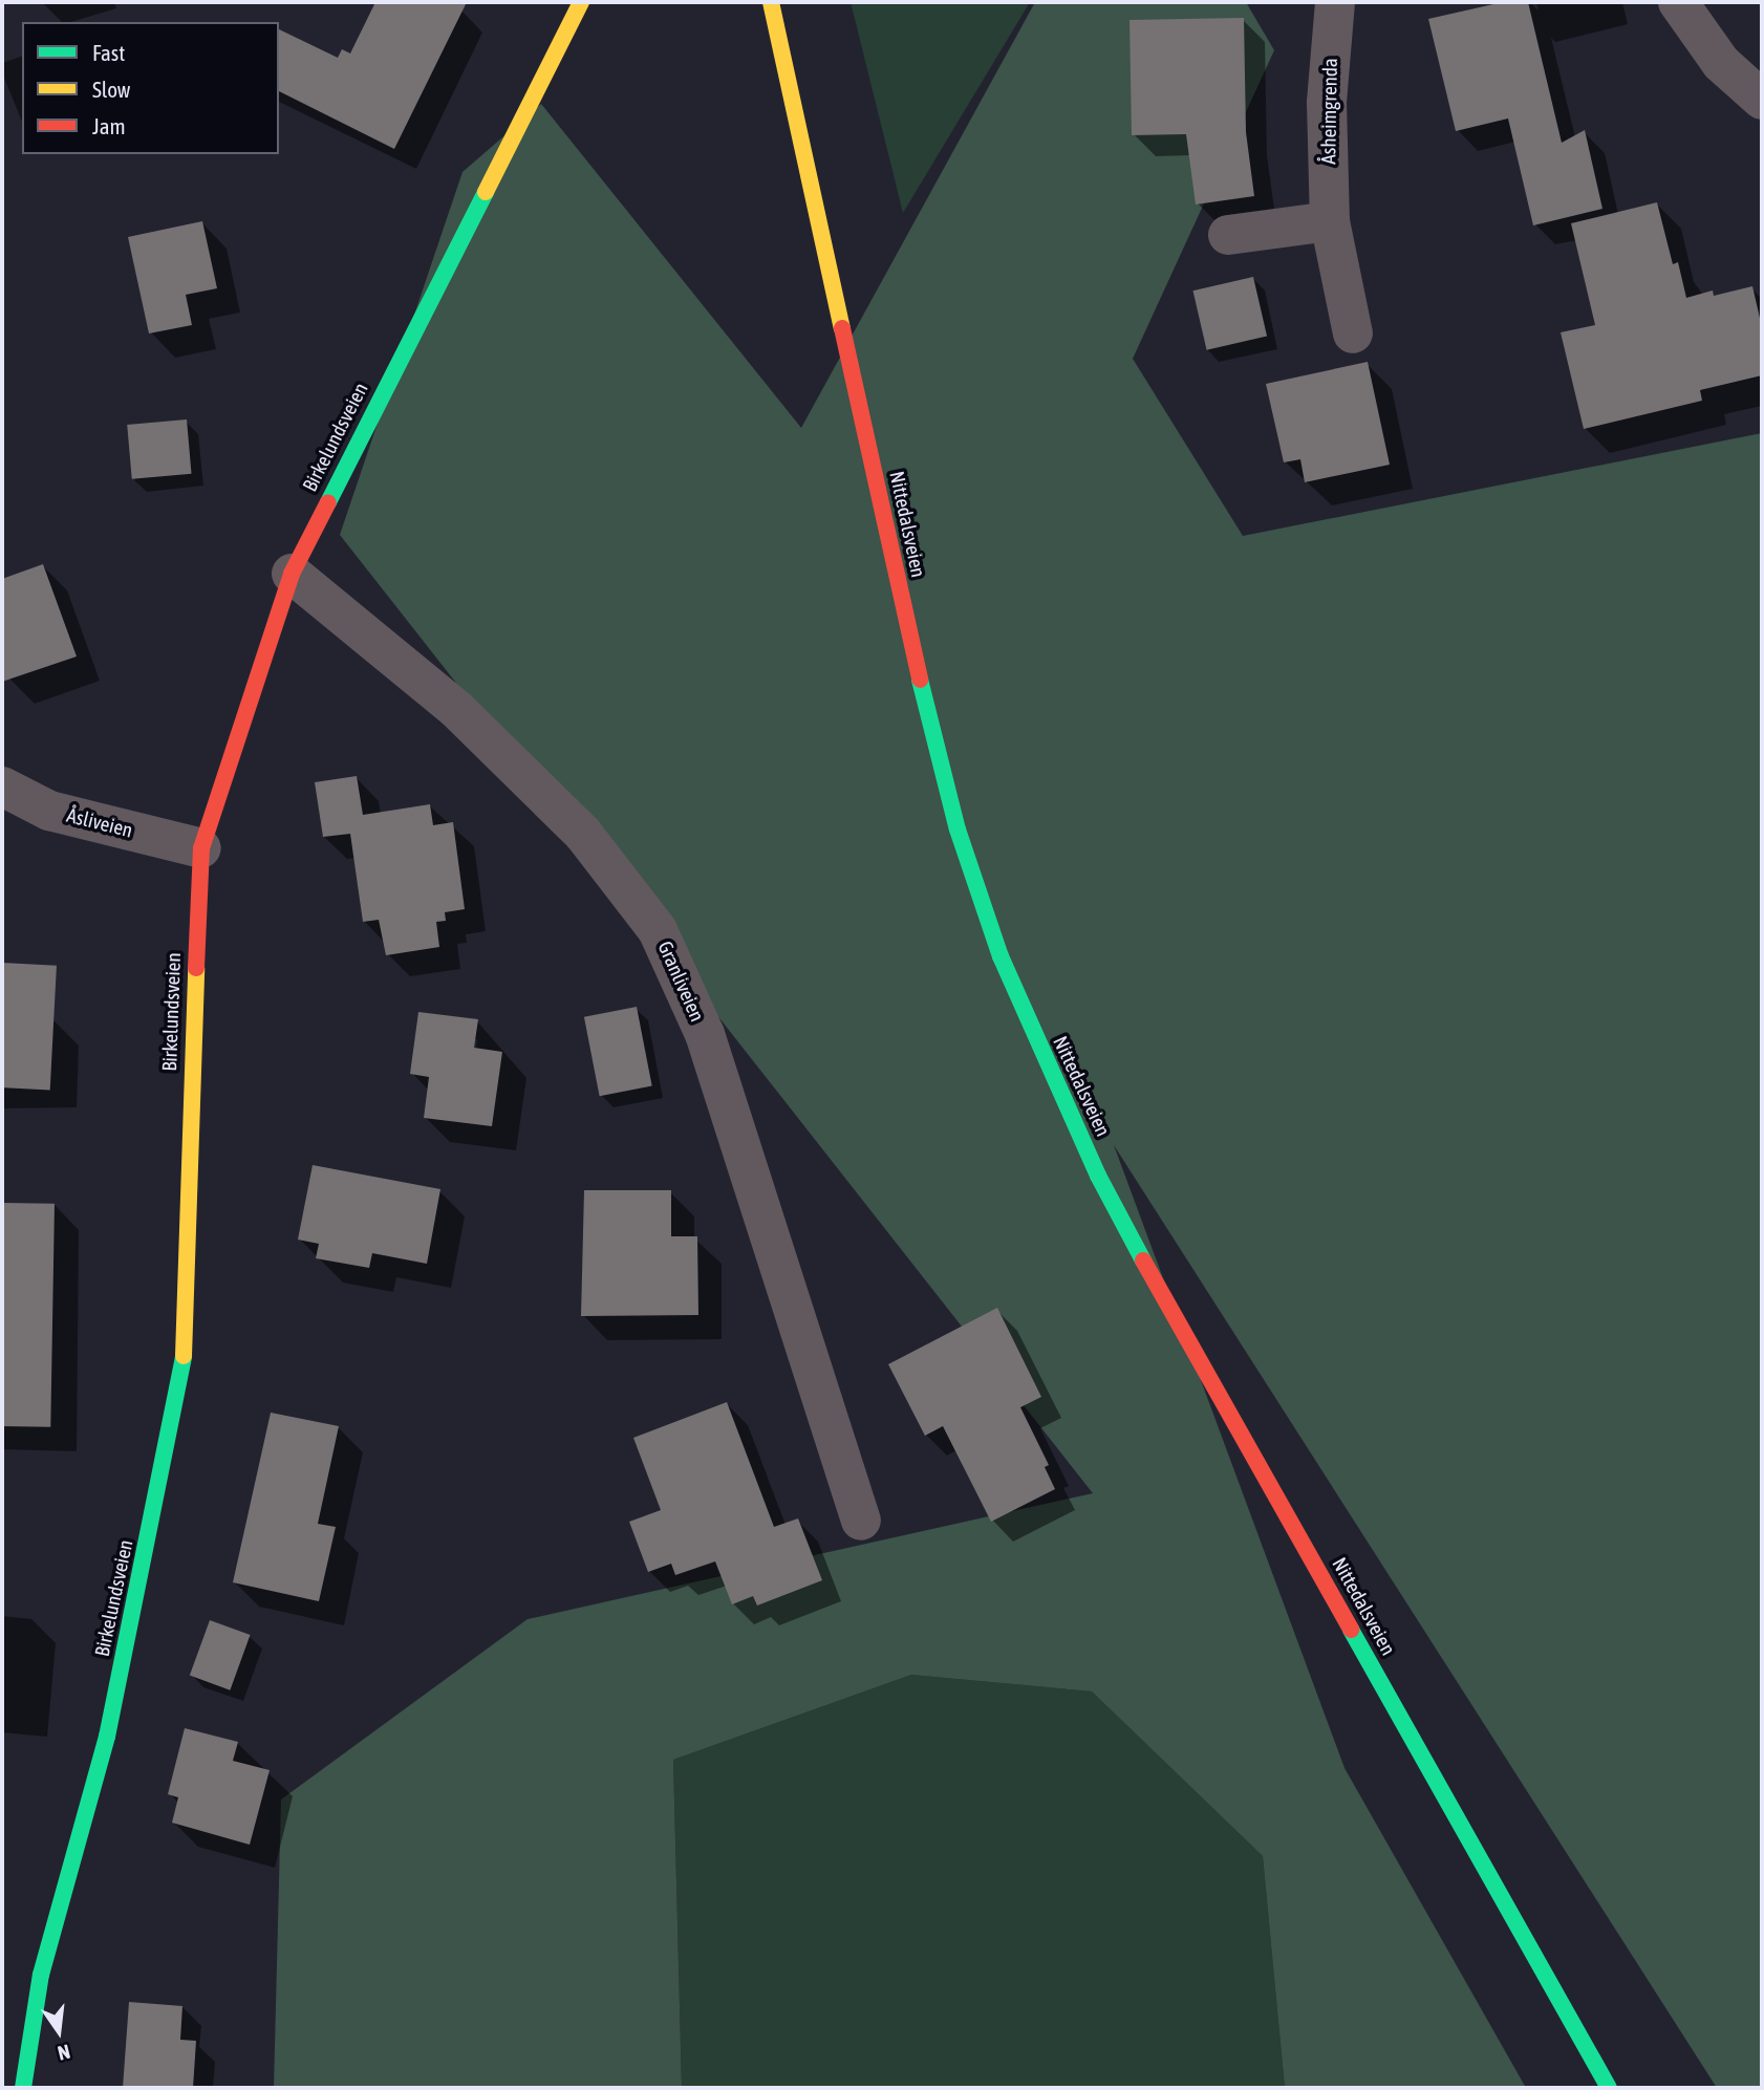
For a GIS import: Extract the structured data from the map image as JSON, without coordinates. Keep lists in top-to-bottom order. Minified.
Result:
{"streets":{"main road":["Birkelundsveien","Nittedalsveien"],"street":["Åsheimgrenda","Åsliveien","Granliveien"]},"crossings":[["Birkelundsveien","Åsliveien"],["Birkelundsveien","Granliveien"]],"legend":["Fast","Slow","Jam"],"north":"bottom"}
